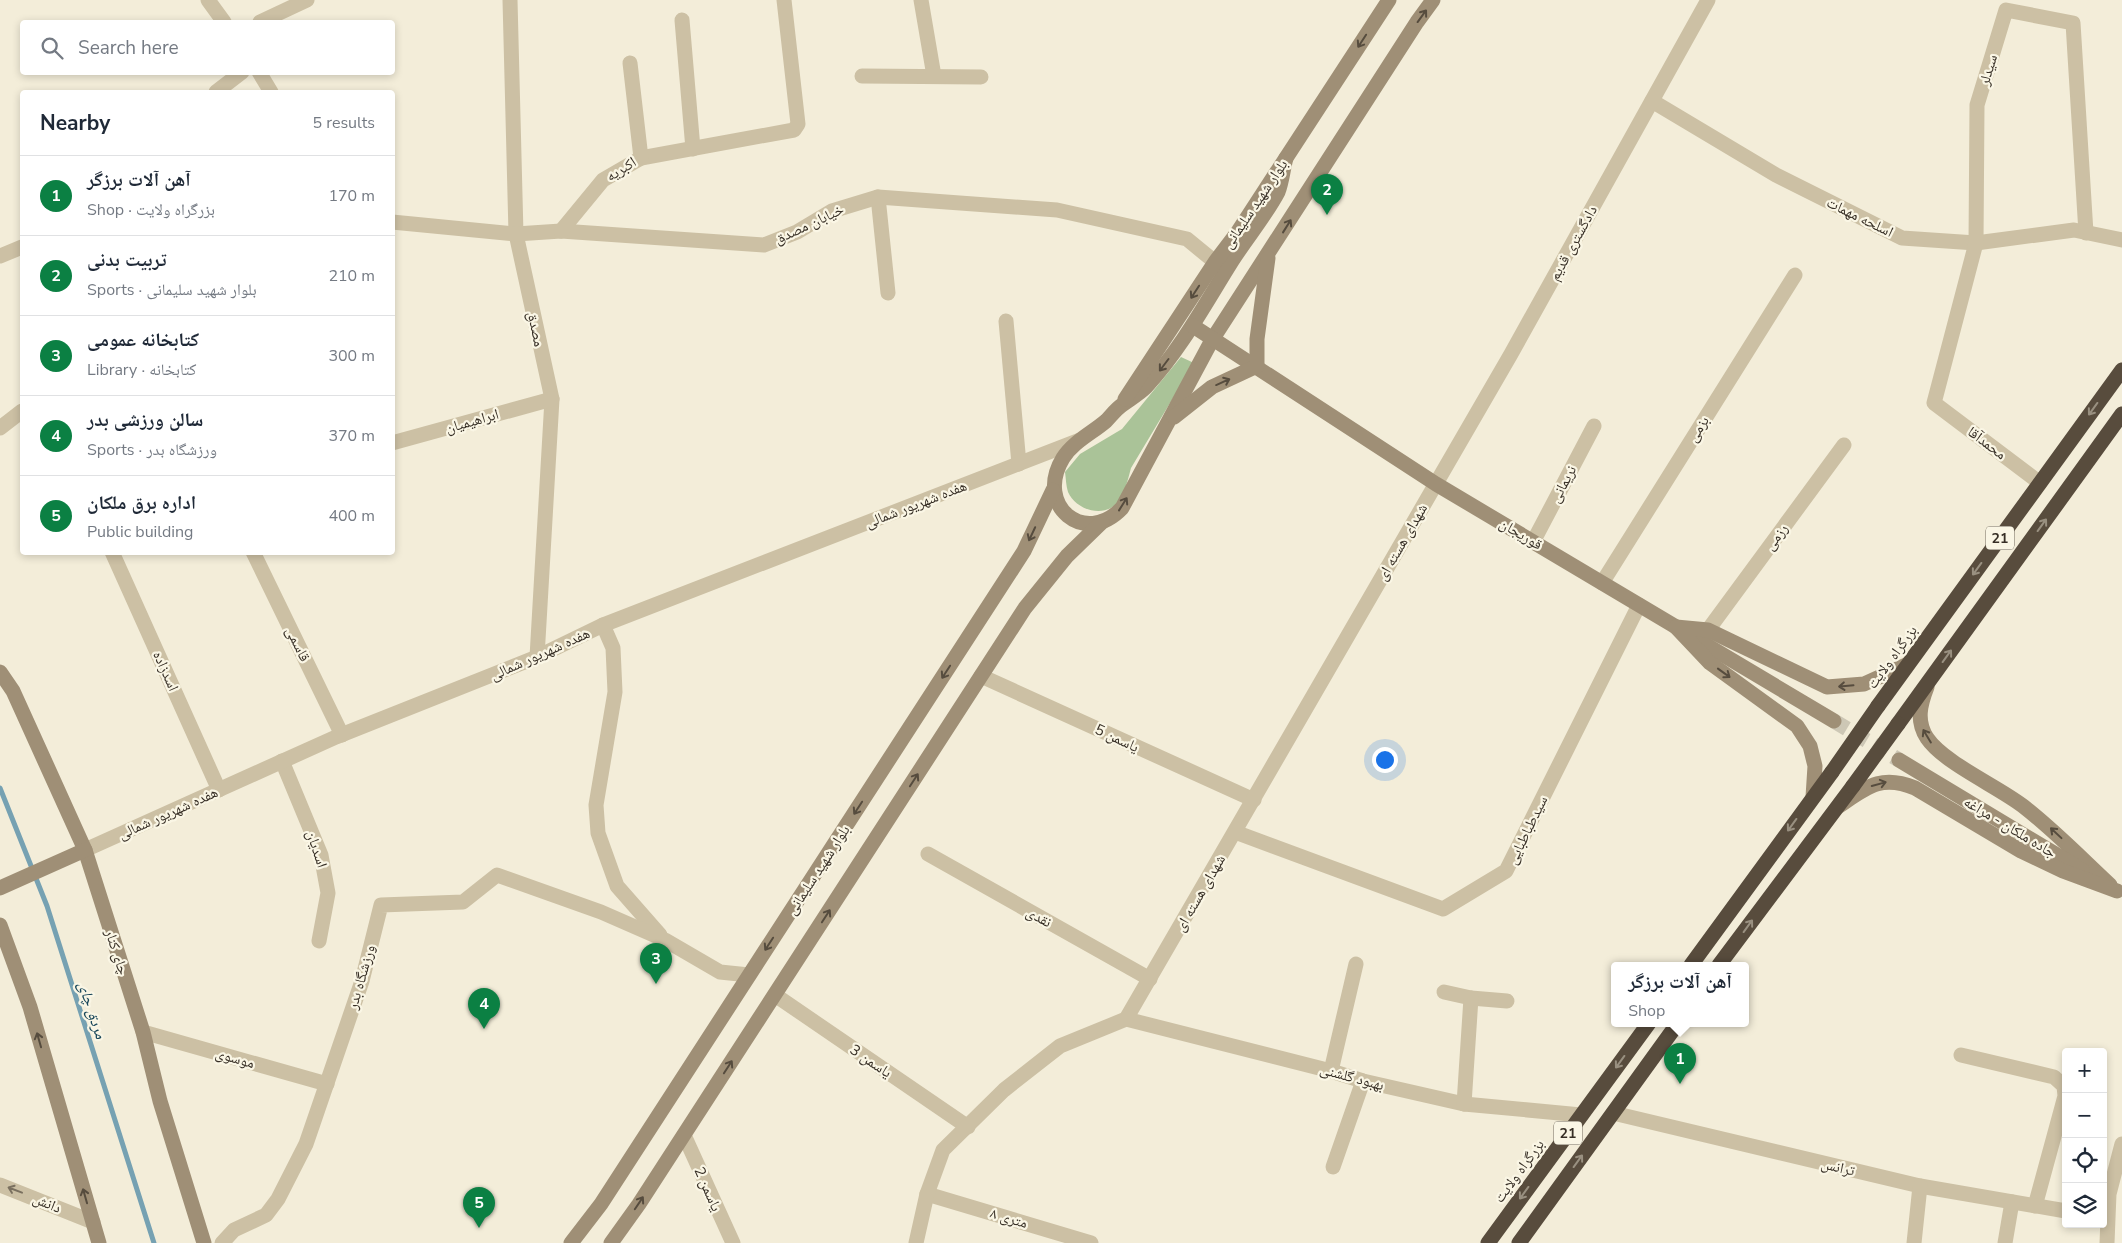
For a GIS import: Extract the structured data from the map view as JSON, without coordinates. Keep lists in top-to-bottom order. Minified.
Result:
{"streets":{"highway":["21","بزرگراه ولایت"],"main road":["بلوار شهید سلیمانی","هفده شهریور شمالی","قوریجان","جاده ملکان - مراغه","چای کنار"],"street":["سیدلر","اکبریه","اسلحه مهمات","خیابان مصدق","دادگستری قدیم","مصدق","ابراهیمیان","بزمی","محمدآقا","نریمانی","رزمی","شهدای هسته ای","قاسمی","اسدزاده","یاسمن 5","سیدطباطبایی","اسدیان","نقدی","ورزشگاه بدر","موسوی","یاسمن 3","بهبود گلشنی","ترانس","یاسمن 2","دانش","۸ متری"]},"crossings":[["سیدلر","اسلحه مهمات"],["سیدلر","محمدآقا"],["اکبریه","خیابان مصدق"],["بلوار شهید سلیمانی","خیابان مصدق"],["بلوار شهید سلیمانی","هفده شهریور شمالی"],["بلوار شهید سلیمانی","قوریجان"],["بلوار شهید سلیمانی","یاسمن 5"],["بلوار شهید سلیمانی","یاسمن 3"],["بلوار شهید سلیمانی","یاسمن 2"],["اسلحه مهمات","دادگستری قدیم"],["خیابان مصدق","مصدق"],["دادگستری قدیم","قوریجان"],["دادگستری قدیم","شهدای هسته ای"],["مصدق","ابراهیمیان"],["مصدق","هفده شهریور شمالی"],["بزمی","قوریجان"],["محمدآقا","بزرگراه ولایت"],["نریمانی","قوریجان"],["هفده شهریور شمالی","قاسمی"],["هفده شهریور شمالی","اسدزاده"],["هفده شهریور شمالی","اسدیان"],["هفده شهریور شمالی","چای کنار"],["قوریجان","شهدای هسته ای"],["قوریجان","سیدطباطبایی"],["21","ترانس"],["شهدای هسته ای","یاسمن 5"],["شهدای هسته ای","سیدطباطبایی"],["شهدای هسته ای","نقدی"],["شهدای هسته ای","بهبود گلشنی"],["بزرگراه ولایت","بهبود گلشنی"],["چای کنار","موسوی"],["ورزشگاه بدر","موسوی"]],"one_way":["دانش"],"water":["مردق چای"],"page":{"search":"Search here","heading":["Nearby","5 results"],"list":[{"mark":"1","name":"آهن آلات برزگر","note":"Shop · بزرگراه ولایت","value":"170 m"},{"mark":"2","name":"تربیت بدنی","note":"Sports · بلوار شهید سلیمانی","value":"210 m"},{"mark":"3","name":"کتابخانه عمومی","note":"Library · کتابخانه","value":"300 m"},{"mark":"4","name":"سالن ورزشی بدر","note":"Sports · ورزشگاه بدر","value":"370 m"},{"mark":"5","name":"اداره برق ملکان","note":"Public building","value":"400 m"}],"pins":["2","3","4","1","5"],"popup":["آهن آلات برزگر","Shop"],"map_buttons":["+","−"]}}
